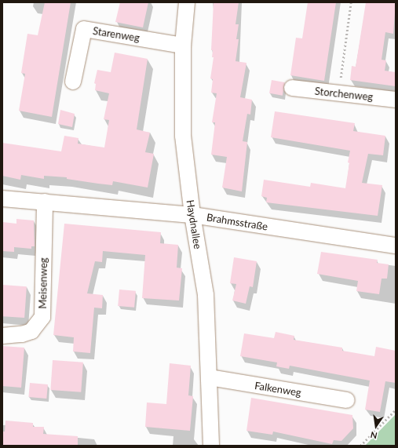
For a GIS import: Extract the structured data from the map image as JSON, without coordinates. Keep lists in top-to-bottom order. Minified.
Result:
{"streets":{"street":["Starenweg","Storchenweg","Brahmsstraße","Haydnallee","Meisenweg","Falkenweg"]},"crossings":[["Starenweg","Haydnallee"],["Brahmsstraße","Haydnallee"],["Brahmsstraße","Meisenweg"],["Haydnallee","Falkenweg"]],"north":"bottom"}
